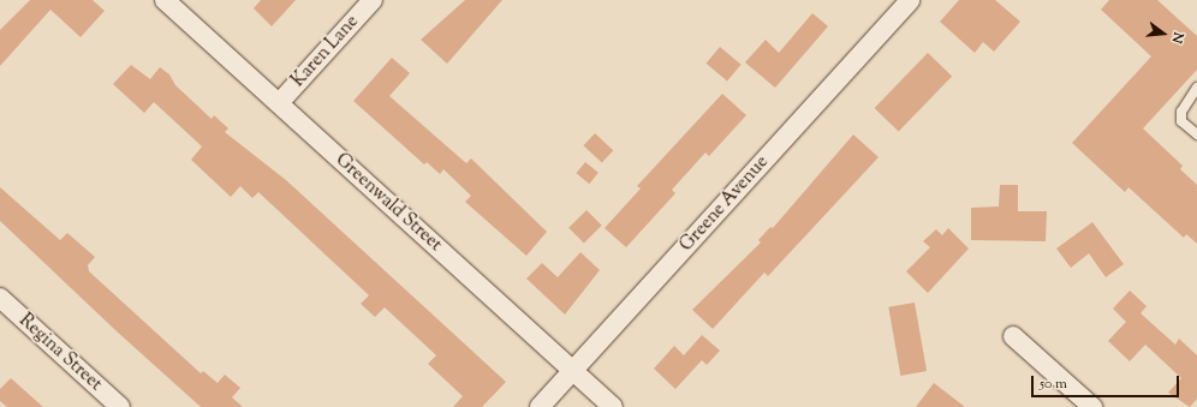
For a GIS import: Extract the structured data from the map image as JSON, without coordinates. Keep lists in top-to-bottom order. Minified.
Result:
{"streets":{"street":["Karen Lane","Greenwald Street","Greene Avenue","Regina Street"]},"crossings":[["Karen Lane","Greenwald Street"],["Greenwald Street","Greene Avenue"]],"scale_bar":"50 m","north":"right"}
